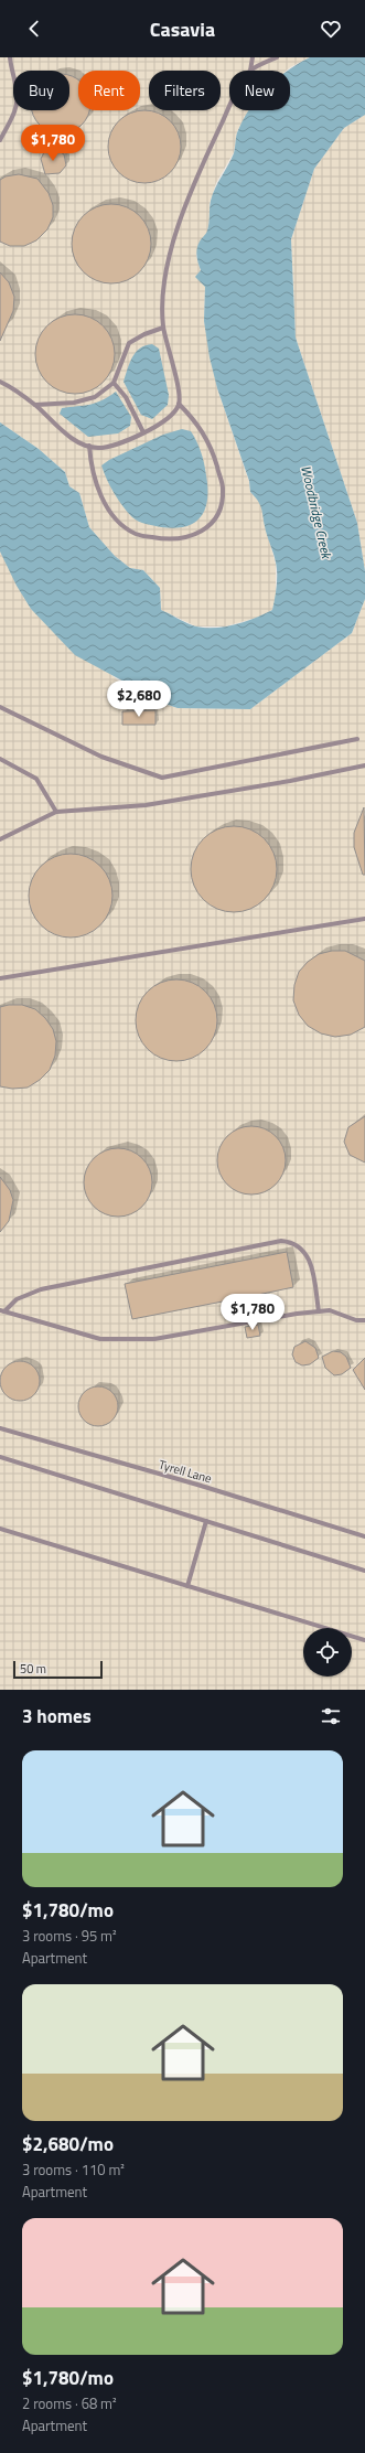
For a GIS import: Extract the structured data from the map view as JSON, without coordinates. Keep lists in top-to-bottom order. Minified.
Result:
{"streets":{"lane":["Tyrell Lane"]},"water":["Woodbridge Creek"],"scale_bar":"50 m","page":{"header":"Casavia","chip":["Buy","Rent","Filters","New"],"price":["$1,780","$2,680","$1,780"],"scale":"50 m","heading":"3 homes","list":[{"name":"$1,780/mo","note":"3 rooms · 95 m² · Apartment"},{"name":"$2,680/mo","note":"3 rooms · 110 m² · Apartment"},{"name":"$1,780/mo","note":"2 rooms · 68 m² · Apartment"}]}}
